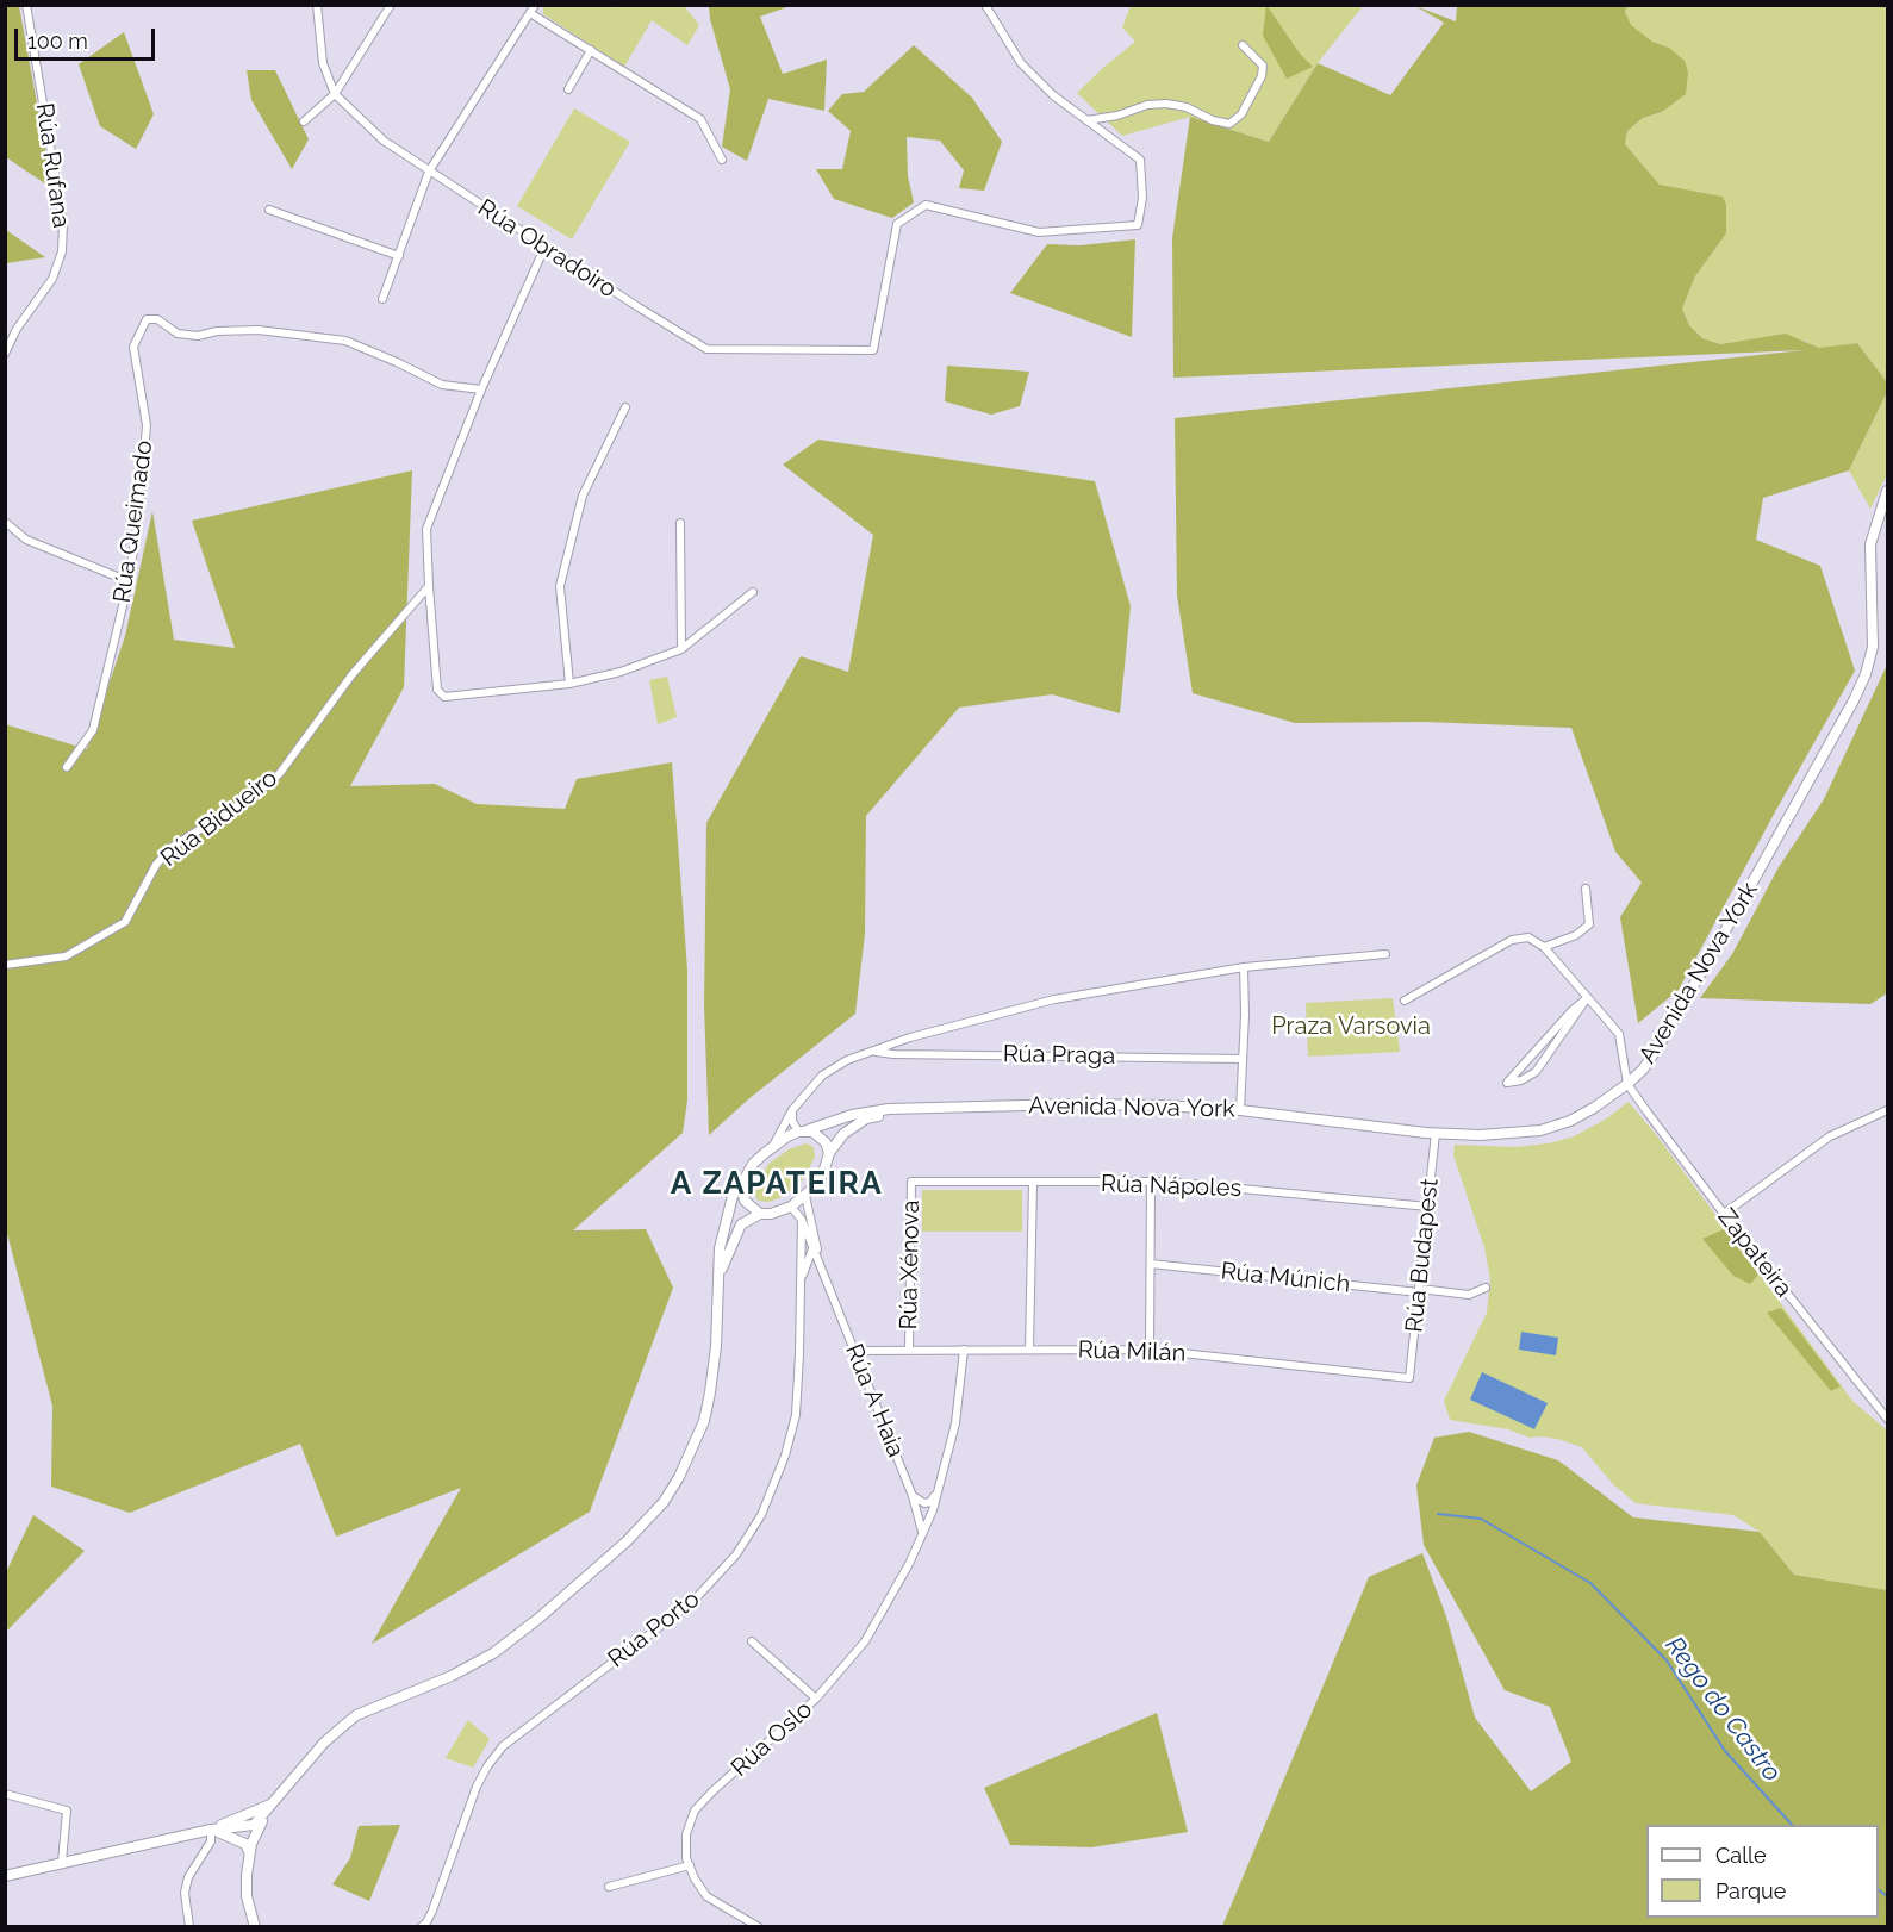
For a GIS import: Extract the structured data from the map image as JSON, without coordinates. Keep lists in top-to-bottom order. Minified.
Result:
{"streets":{"street":["Rúa Rufana","Rúa Obradoiro","Rúa Queimado","Rúa Bidueiro","Avenida Nova York","Rúa Praga","Rúa Nápoles","Zapateira","Rúa Budapest","Rúa Xénova","Rúa Múnich","Rúa Milán","Rúa A Haia","Rúa Porto","Rúa Oslo"]},"crossings":[["Avenida Nova York","Zapateira"],["Avenida Nova York","Rúa Budapest"],["Avenida Nova York","Rúa A Haia"],["Rúa Nápoles","Rúa Budapest"],["Rúa Nápoles","Rúa Xénova"],["Rúa Budapest","Rúa Múnich"],["Rúa Budapest","Rúa Milán"],["Rúa Xénova","Rúa Milán"],["Rúa Milán","Rúa A Haia"],["Rúa Milán","Rúa Oslo"],["Rúa A Haia","Rúa Porto"],["Rúa A Haia","Rúa Oslo"]],"districts":["A ZAPATEIRA"],"water":["Rego do Castro"],"parks":["Praza Varsovia"],"legend":["Calle","Parque"],"scale_bar":"100 m"}
